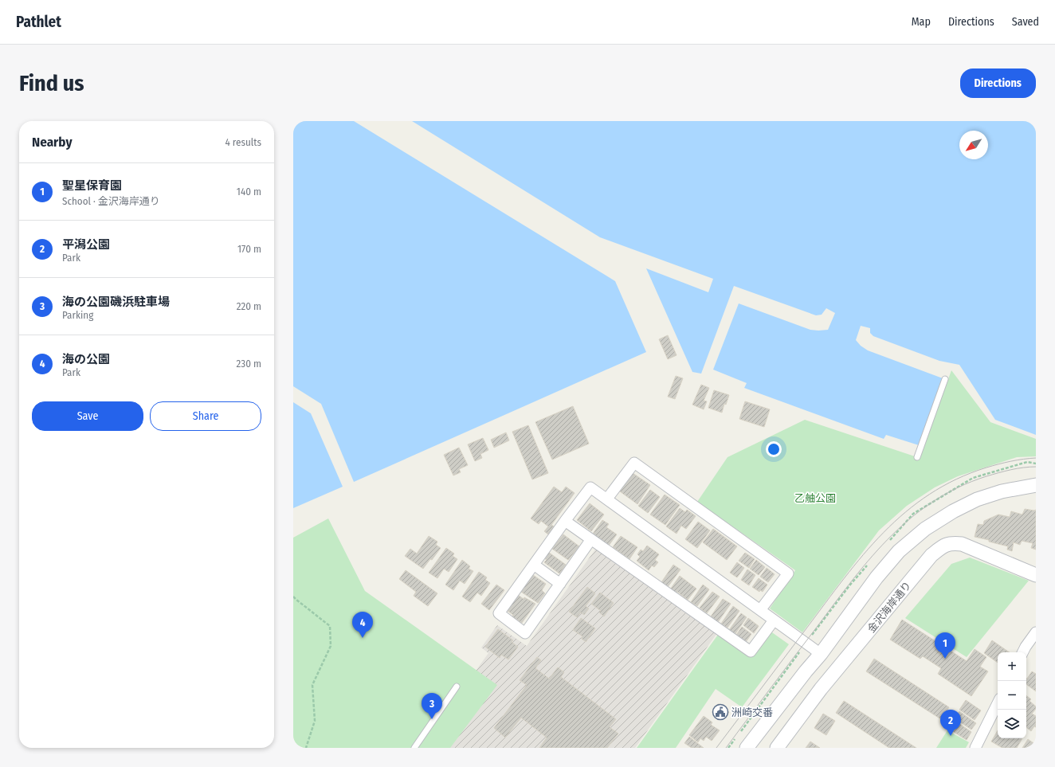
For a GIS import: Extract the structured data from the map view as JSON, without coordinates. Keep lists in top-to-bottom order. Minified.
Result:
{"streets":{"street":["金沢海岸通り"]},"parks":["乙舳公園"],"places":{"public building":["洲崎交番"]},"north":"bottom left","page":{"header":"Pathlet","nav":["Map","Directions","Saved"],"buttons":["Directions",["Save","Share"]],"title":"Find us","heading":["Nearby","4 results"],"list":[{"mark":"1","name":"聖星保育園","note":"School · 金沢海岸通り","value":"140 m"},{"mark":"2","name":"平潟公園","note":"Park","value":"170 m"},{"mark":"3","name":"海の公園磯浜駐車場","note":"Parking","value":"220 m"},{"mark":"4","name":"海の公園","note":"Park","value":"230 m"}],"pins":["4","1","3","2"],"map_buttons":["+","−"]}}
